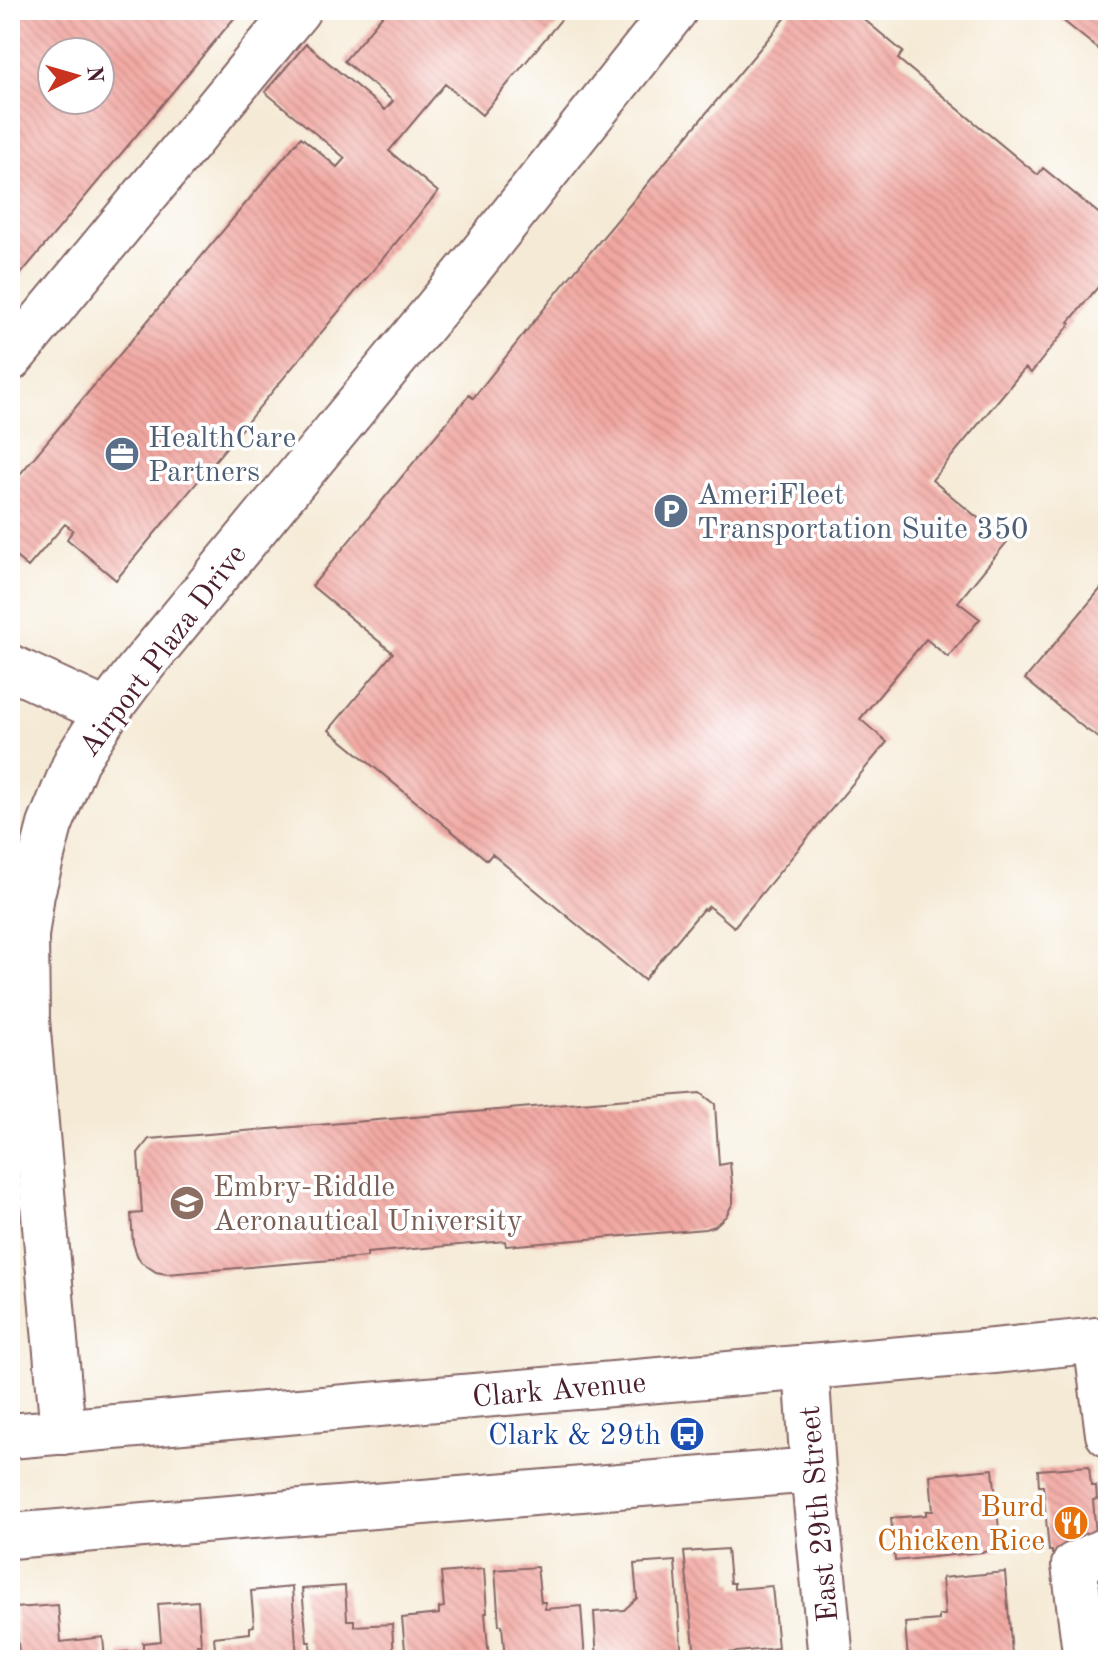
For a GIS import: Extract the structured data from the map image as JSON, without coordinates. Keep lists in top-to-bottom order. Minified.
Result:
{"streets":{"street":["Airport Plaza Drive","Clark Avenue","East 29th Street"]},"crossings":[["Airport Plaza Drive","Clark Avenue"],["Clark Avenue","East 29th Street"]],"places":{"office":["HealthCare Partners"],"parking":["AmeriFleet Transportation Suite 350"],"school or university":["Embry-Riddle Aeronautical University"],"bus stop":["Clark & 29th"],"restaurant":["Burd Chicken Rice"]},"north":"right"}
